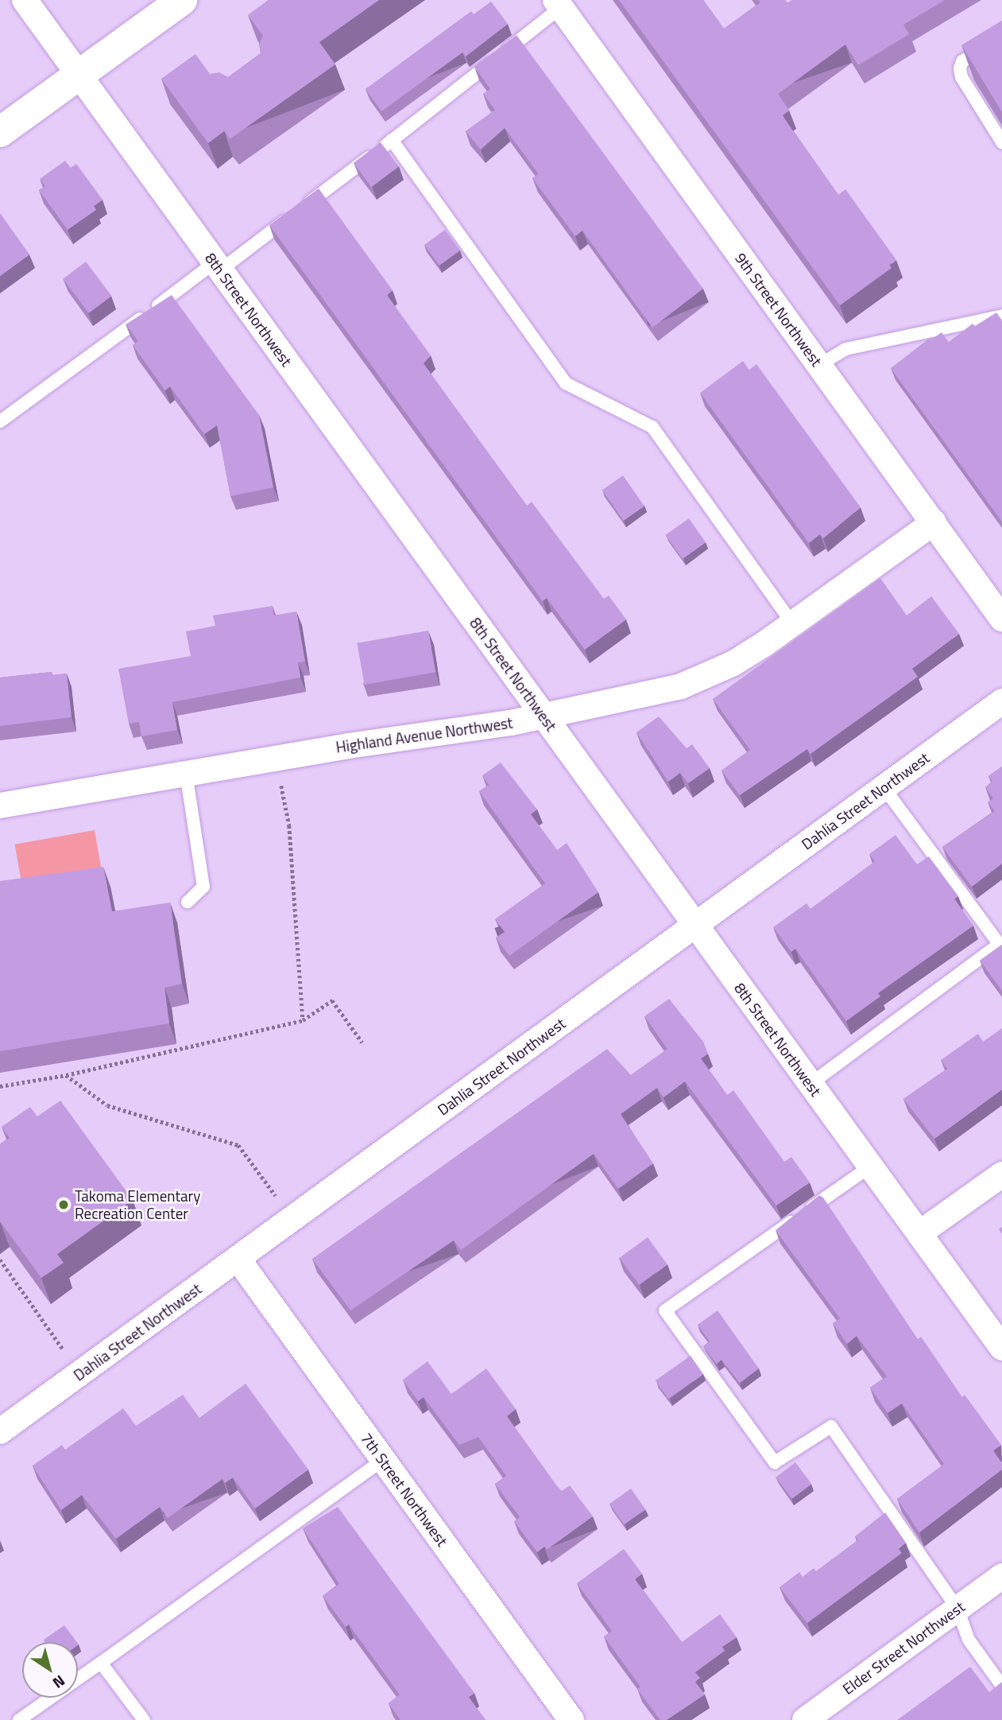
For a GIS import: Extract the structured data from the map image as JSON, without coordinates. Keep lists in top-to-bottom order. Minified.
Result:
{"streets":{"street":["8th Street Northwest","9th Street Northwest","Highland Avenue Northwest","Dahlia Street Northwest","7th Street Northwest","Elder Street Northwest"]},"crossings":[["8th Street Northwest","Highland Avenue Northwest"],["8th Street Northwest","Dahlia Street Northwest"],["9th Street Northwest","Highland Avenue Northwest"],["Dahlia Street Northwest","7th Street Northwest"]],"places":["Takoma Elementary Recreation Center"],"north":"bottom right"}
